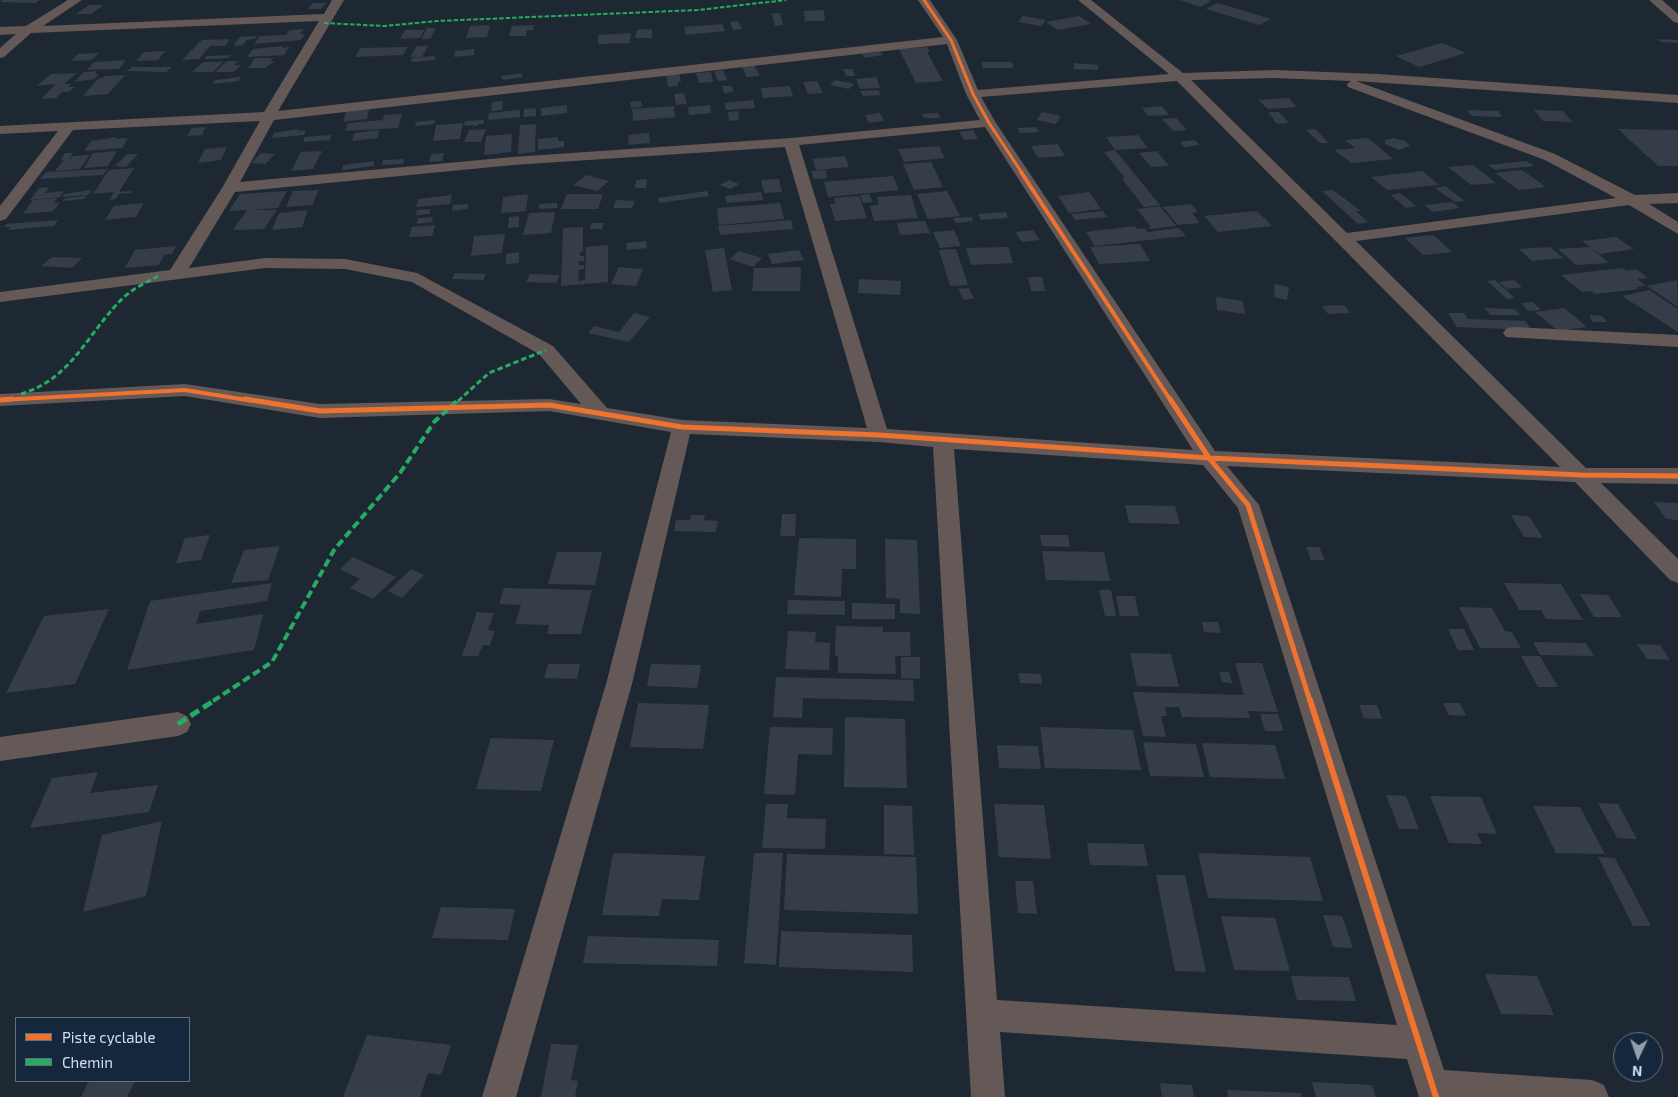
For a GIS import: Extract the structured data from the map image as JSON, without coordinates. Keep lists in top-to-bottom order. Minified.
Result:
{"legend":["Piste cyclable","Chemin"],"north":"bottom"}
